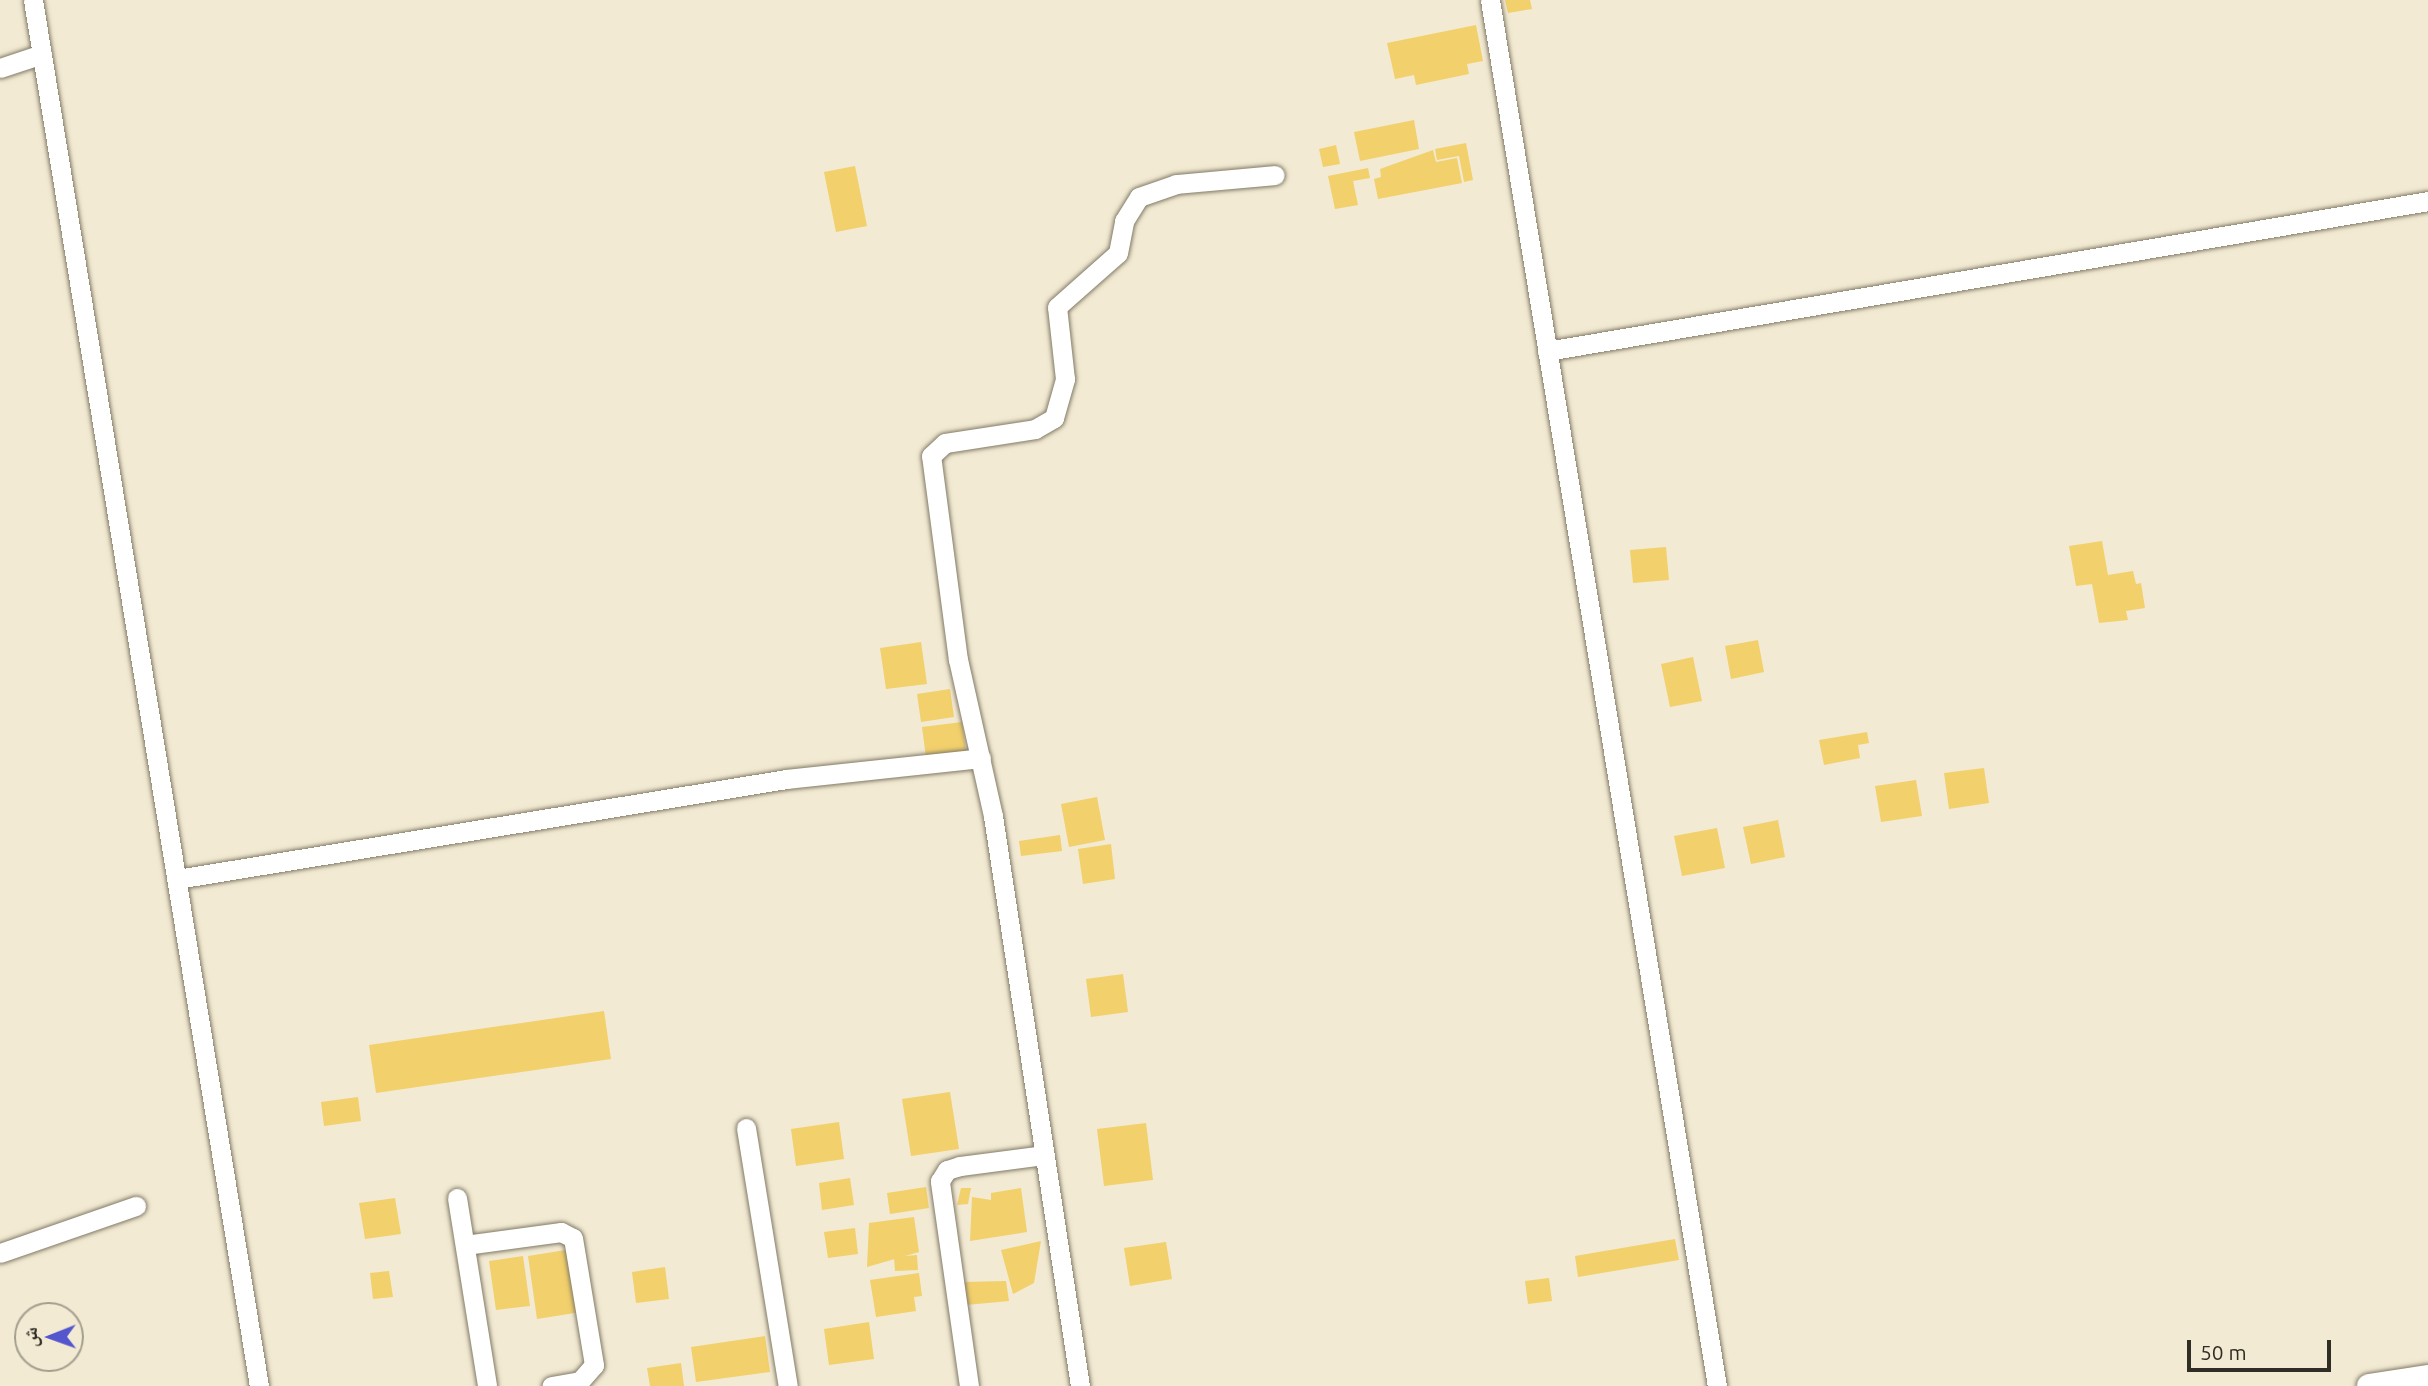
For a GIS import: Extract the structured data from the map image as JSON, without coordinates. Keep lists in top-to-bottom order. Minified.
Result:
{"scale_bar":"50 m","north":"left"}
